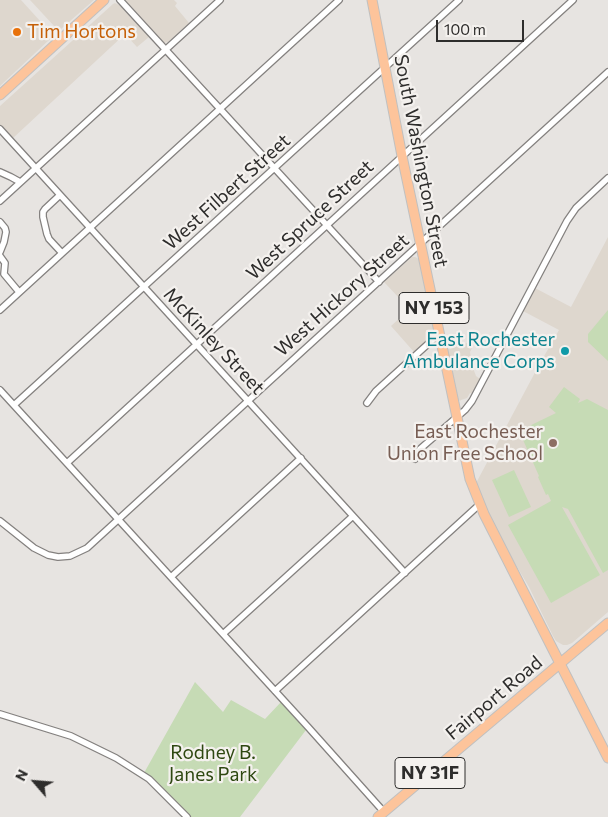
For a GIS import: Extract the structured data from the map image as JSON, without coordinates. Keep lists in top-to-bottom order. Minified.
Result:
{"streets":{"main road":["South Washington Street","NY 153","Fairport Road","NY 31F"],"street":["West Filbert Street","West Spruce Street","West Hickory Street","McKinley Street"]},"crossings":[["South Washington Street","West Filbert Street"],["South Washington Street","West Spruce Street"],["South Washington Street","West Hickory Street"],["South Washington Street","NY 153"],["South Washington Street","Fairport Road"],["West Filbert Street","McKinley Street"],["West Spruce Street","McKinley Street"],["West Hickory Street","McKinley Street"],["NY 153","Fairport Road"]],"parks":["Rodney B. Janes Park"],"places":["Tim Hortons","East Rochester Ambulance Corps","East Rochester Union Free School"],"scale_bar":"100 m","north":"top left"}
